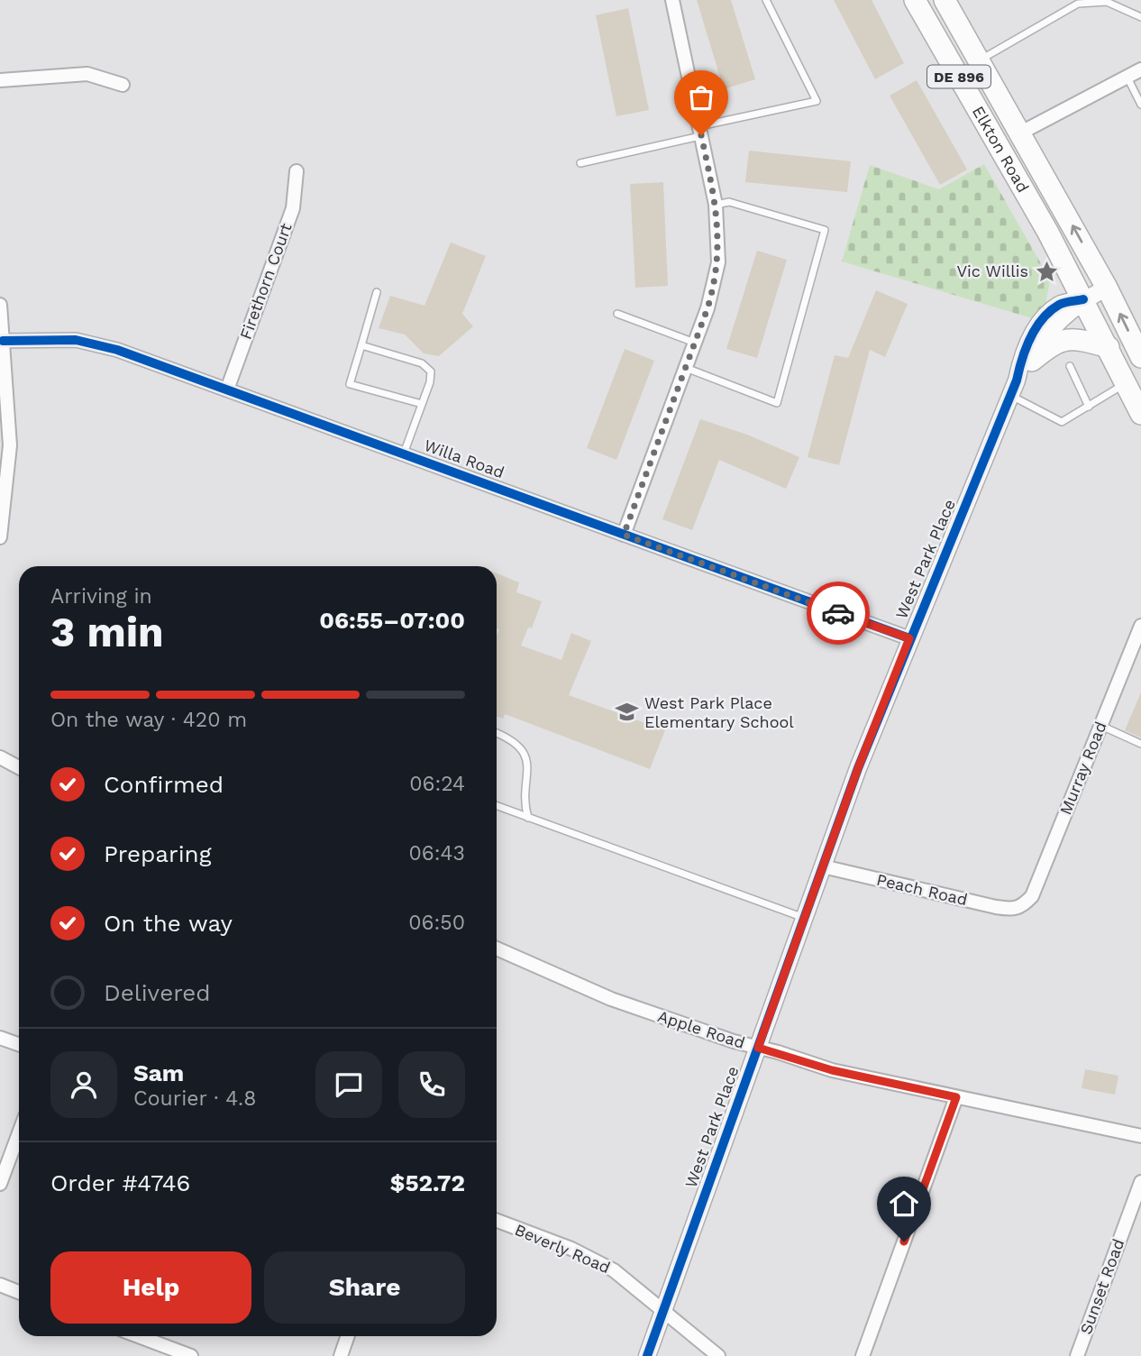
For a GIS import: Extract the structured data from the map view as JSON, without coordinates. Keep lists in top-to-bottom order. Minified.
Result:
{"streets":{"main road":["DE 896","Elkton Road"],"street":["Firethorn Court","Willa Road","West Park Place","Murray Road","Peach Road","Apple Road","Beverly Road","Sunset Road"]},"crossings":[["DE 896","Elkton Road"],["DE 896","West Park Place"],["Elkton Road","West Park Place"],["Firethorn Court","Willa Road"],["Willa Road","West Park Place"],["West Park Place","Peach Road"],["West Park Place","Apple Road"],["West Park Place","Beverly Road"],["Murray Road","Peach Road"]],"places":{"place":["Vic Willis"],"school or university":["West Park Place Elementary School"]},"page":{"heading":["3 min","Arriving in","06:55–07:00"],"panel":["Sam","Courier · 4.8","Order #4746","$52.72"],"bar":"On the way · 420 m","list":[["Confirmed","06:24"],["Preparing","06:43"],["On the way","06:50"],"Delivered"],"buttons":["Help","Share"]}}
